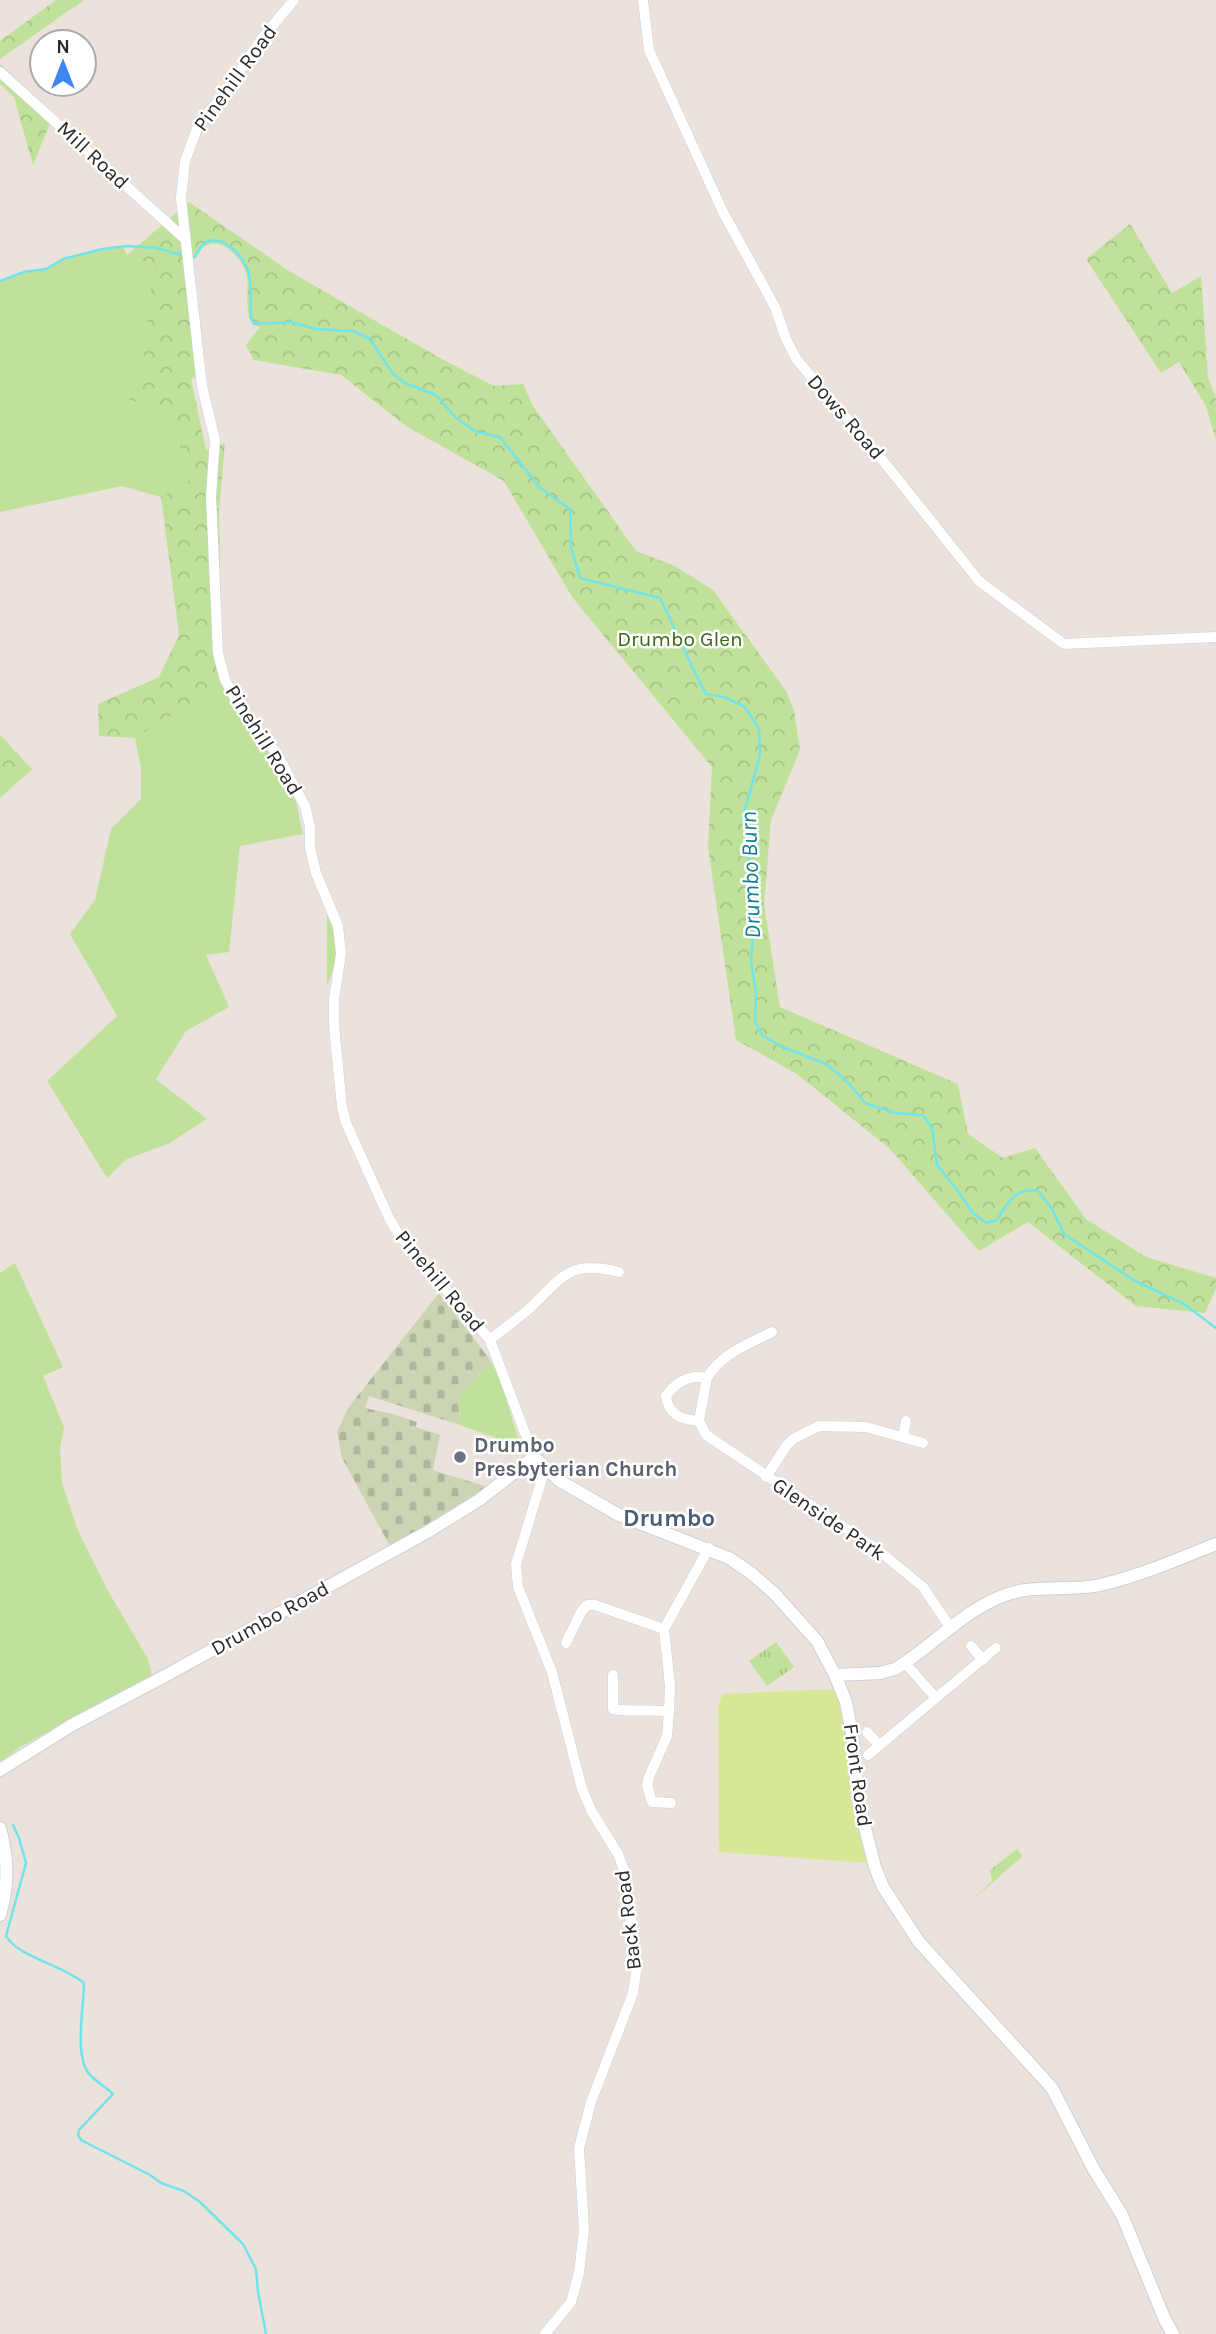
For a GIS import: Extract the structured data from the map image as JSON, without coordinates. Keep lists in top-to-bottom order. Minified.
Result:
{"streets":{"street":["Pinehill Road","Mill Road","Dows Road","Glenside Park","Drumbo Road","Front Road","Back Road"]},"crossings":[["Pinehill Road","Mill Road"],["Pinehill Road","Drumbo Road"],["Pinehill Road","Front Road"],["Drumbo Road","Front Road"],["Front Road","Back Road"]],"districts":["Drumbo"],"water":["Drumbo Burn"],"parks":["Drumbo Glen"],"places":["Drumbo Presbyterian Church"],"north":"top"}
